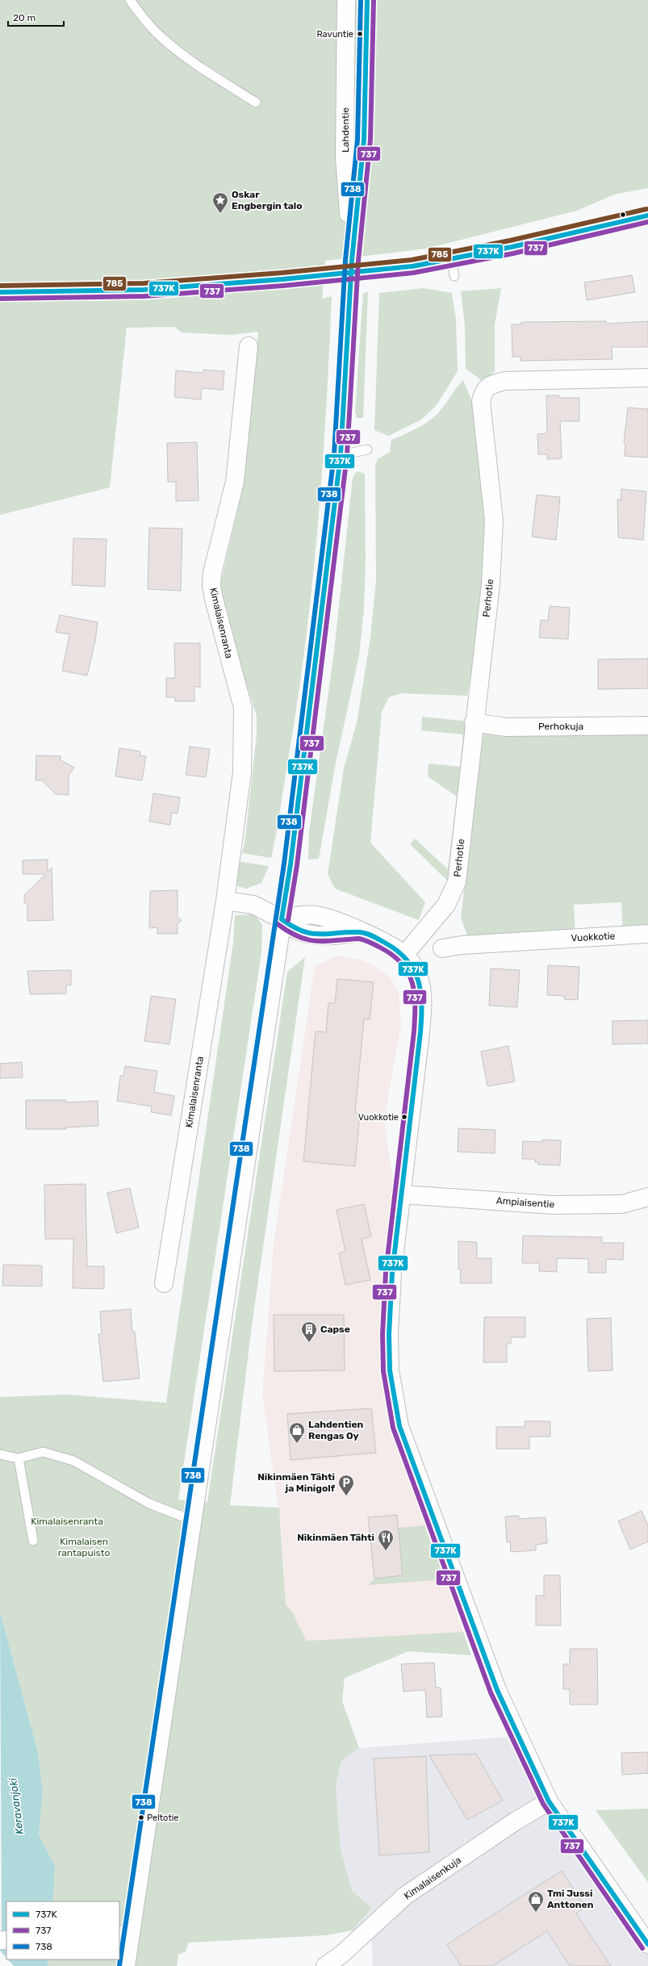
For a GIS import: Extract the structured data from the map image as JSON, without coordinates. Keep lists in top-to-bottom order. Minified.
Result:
{"streets":{"street":["Lahdentie","Perhotie","Kimalaisenranta","Perhokuja","Vuokkotie","Ampiaisentie","Kimalaisenkuja"]},"crossings":[["Perhotie","Perhokuja"]],"water":["Keravanjoki"],"parks":["Kimalaisenranta","Kimalaisen rantapuisto"],"places":{"other":["Ravuntie","Vuokkotie","Peltotie"],"place":["Oskar Engbergin talo"],"building":["Capse"],"shop":["Lahdentien Rengas Oy","Tmi Jussi Anttonen"],"parking":["Nikinmäen Tähti ja Minigolf"],"restaurant":["Nikinmäen Tähti"]},"lines":["transit line 737K","transit line 737","transit line 738","transit line 785"],"legend":["737K","737","738"],"scale_bar":"20 m"}
